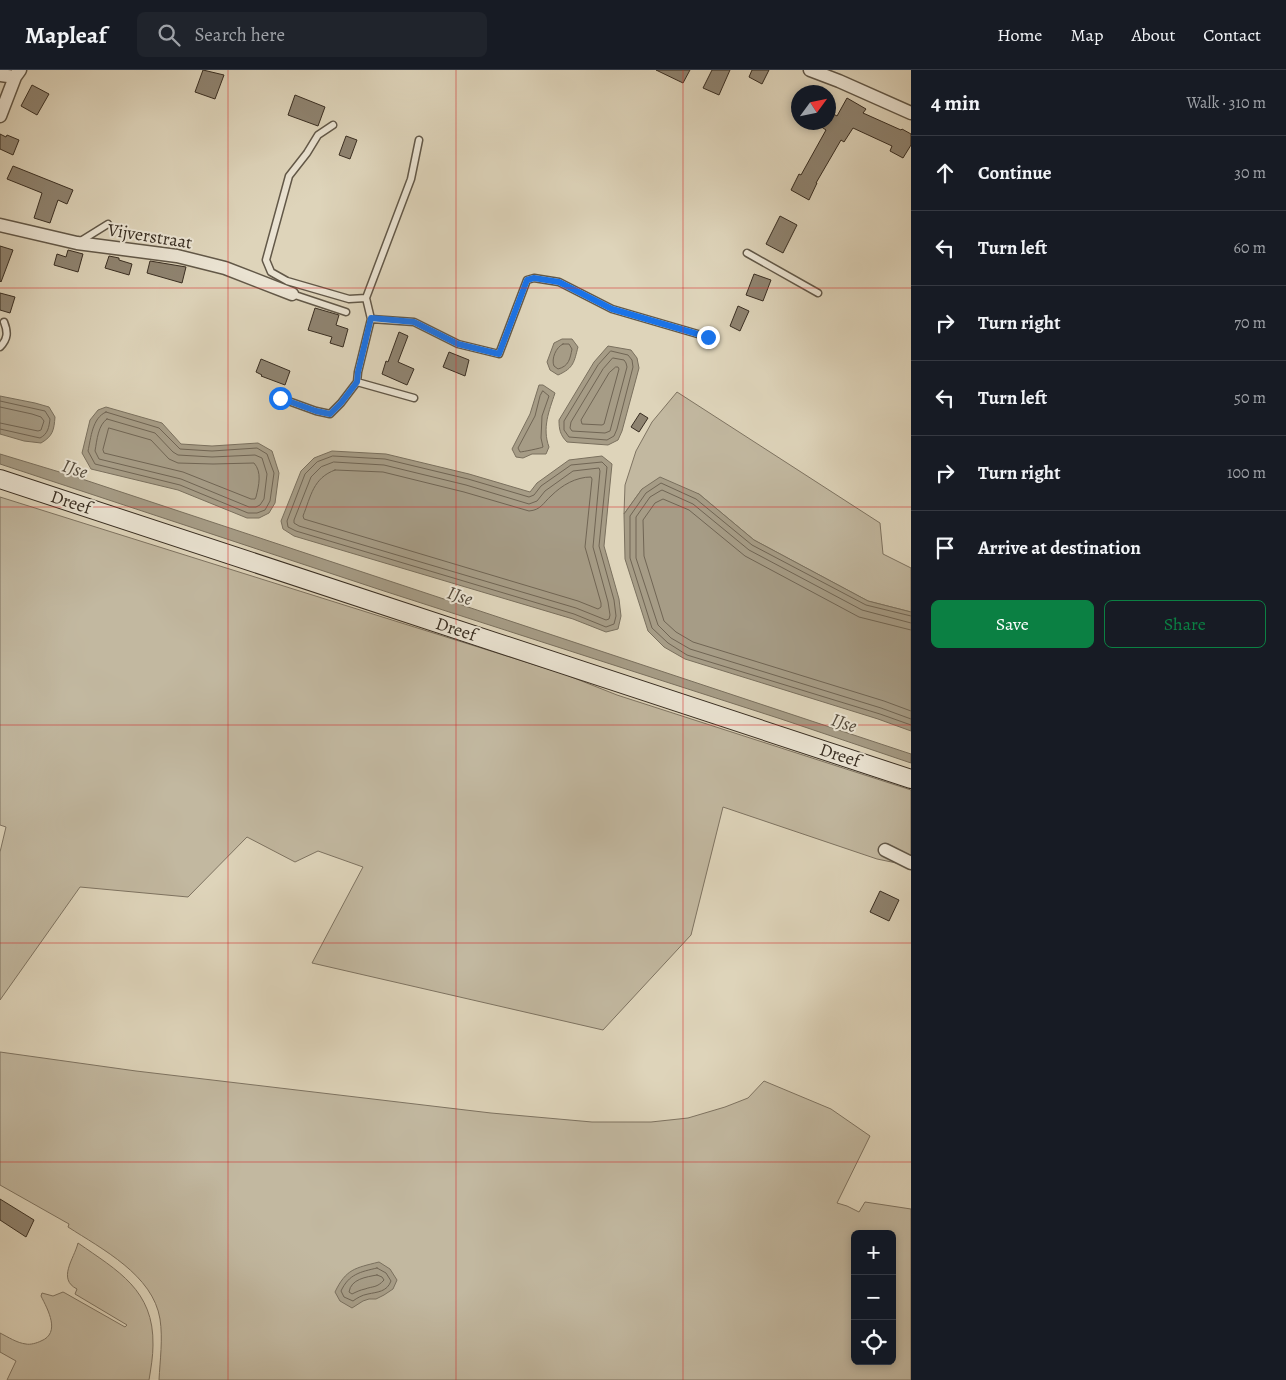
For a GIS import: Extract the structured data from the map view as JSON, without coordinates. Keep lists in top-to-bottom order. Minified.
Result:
{"streets":{"main road":["Dreef"],"street":["Vijverstraat"]},"water":["IJse"],"north":"top right","page":{"header":"Mapleaf","search":"Search here","nav":["Home","Map","About","Contact"],"heading":["4 min","Walk · 310 m"],"list":[["Continue","30 m"],["Turn left","60 m"],["Turn right","70 m"],["Turn left","50 m"],["Turn right","100 m"],"Arrive at destination"],"buttons":["Save","Share"],"map_buttons":["+","−"]}}
